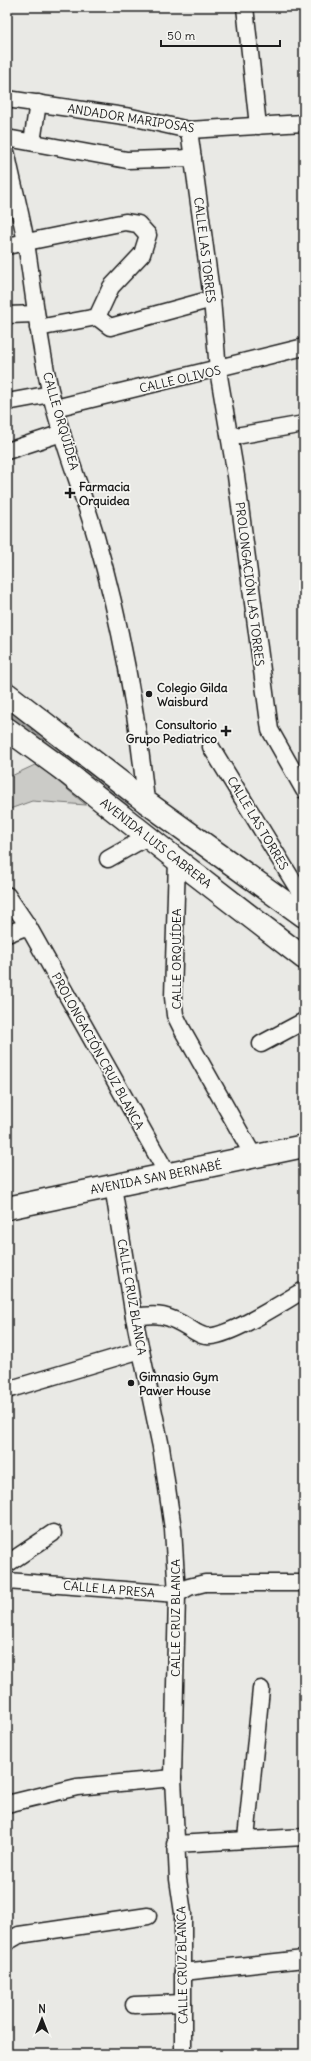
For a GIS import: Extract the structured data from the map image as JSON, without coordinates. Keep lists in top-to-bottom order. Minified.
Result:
{"streets":{"street":["ANDADOR MARIPOSAS","CALLE LAS TORRES","CALLE OLIVOS","CALLE ORQUÍDEA","PROLONGACIÓN LAS TORRES","AVENIDA LUIS CABRERA","PROLONGACIÓN CRUZ BLANCA","AVENIDA SAN BERNABÉ","CALLE CRUZ BLANCA","CALLE LA PRESA"]},"crossings":[["ANDADOR MARIPOSAS","CALLE LAS TORRES"],["CALLE LAS TORRES","CALLE OLIVOS"],["CALLE LAS TORRES","PROLONGACIÓN LAS TORRES"],["CALLE OLIVOS","CALLE ORQUÍDEA"],["CALLE OLIVOS","PROLONGACIÓN LAS TORRES"],["CALLE ORQUÍDEA","AVENIDA LUIS CABRERA"],["CALLE ORQUÍDEA","AVENIDA SAN BERNABÉ"],["PROLONGACIÓN CRUZ BLANCA","AVENIDA SAN BERNABÉ"],["AVENIDA SAN BERNABÉ","CALLE CRUZ BLANCA"],["CALLE CRUZ BLANCA","CALLE LA PRESA"]],"places":{"health":["Farmacia Orquidea","Consultorio Grupo Pediatrico"],"other":["Colegio Gilda Waisburd","Gimnasio Gym Pawer House"]},"scale_bar":"50 m","north":"top"}
